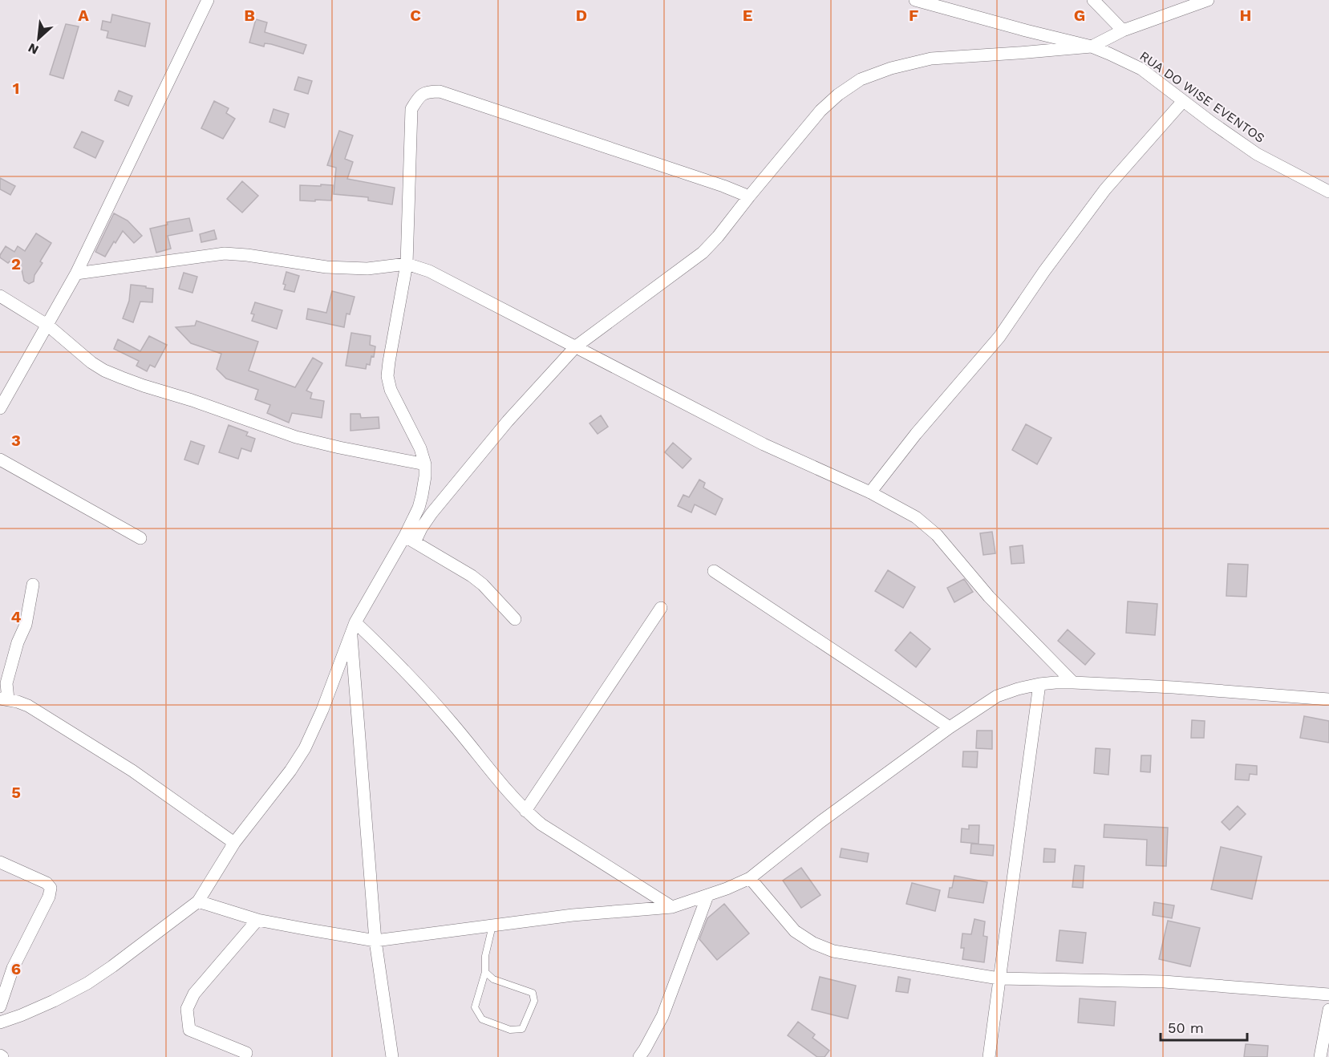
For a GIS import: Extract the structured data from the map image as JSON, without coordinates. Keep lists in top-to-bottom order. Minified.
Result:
{"streets":{"street":["RUA DO WISE EVENTOS"]},"scale_bar":"50 m","north":"bottom left","grid":{"columns":["A","B","C","D","E","F","G","H"],"rows":["1","2","3","4","5","6"]}}
